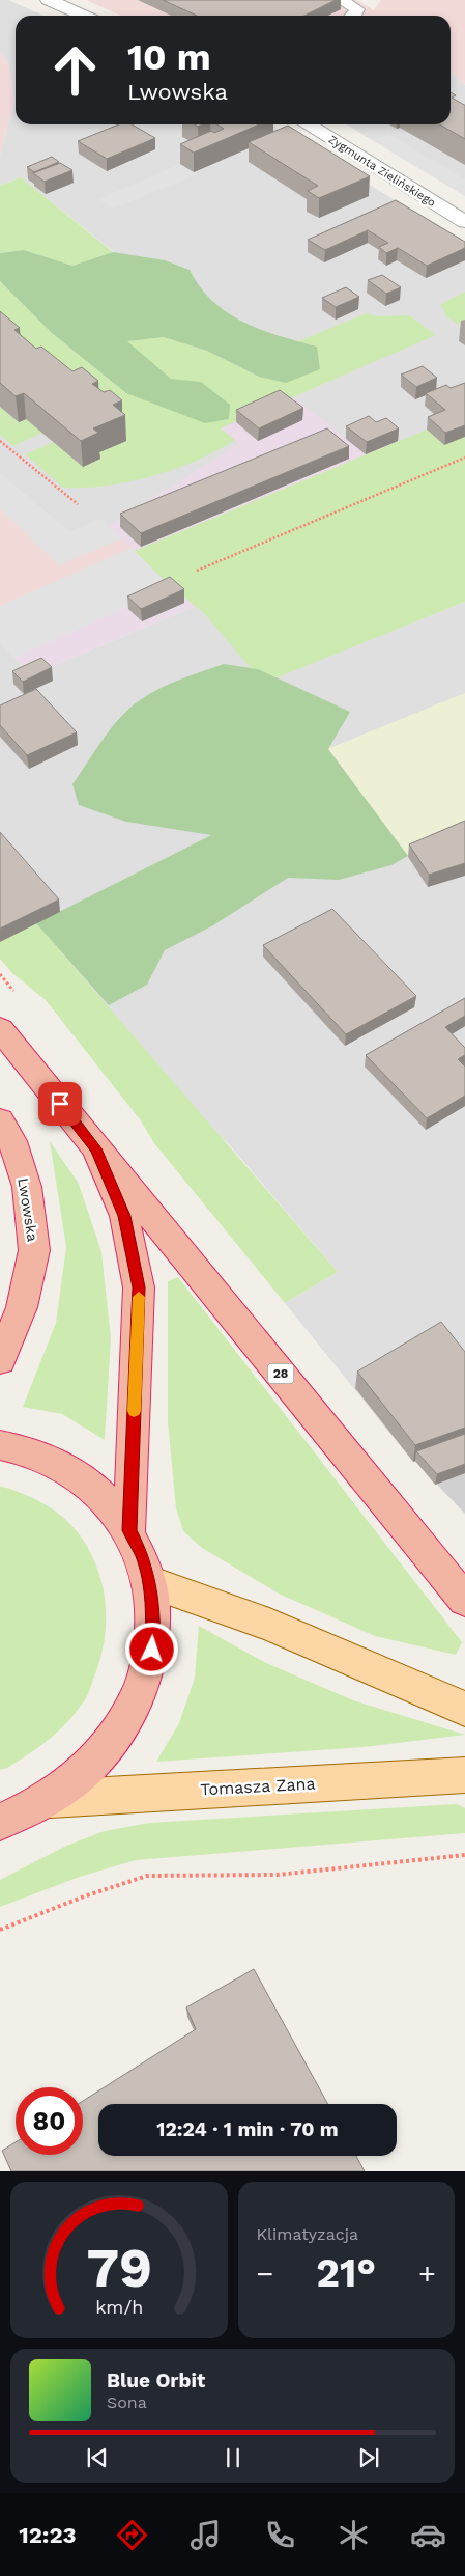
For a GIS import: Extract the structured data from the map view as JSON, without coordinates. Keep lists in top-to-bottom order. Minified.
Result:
{"streets":{"highway":["Lwowska","28"],"main road":["Tomasza Zana"],"street":["Zygmunta Zielińskiego"]},"crossings":[["28","Tomasza Zana"]],"page":{"turn":["10 m","Lwowska"],"limit":"80","trip":"12:24 · 1 min · 70 m","tile":"Klimatyzacja","heat":["−","21°","+"],"song":["Blue Orbit","Sona"],"tabs":"12:23","gauge":["79","km/h"]}}
